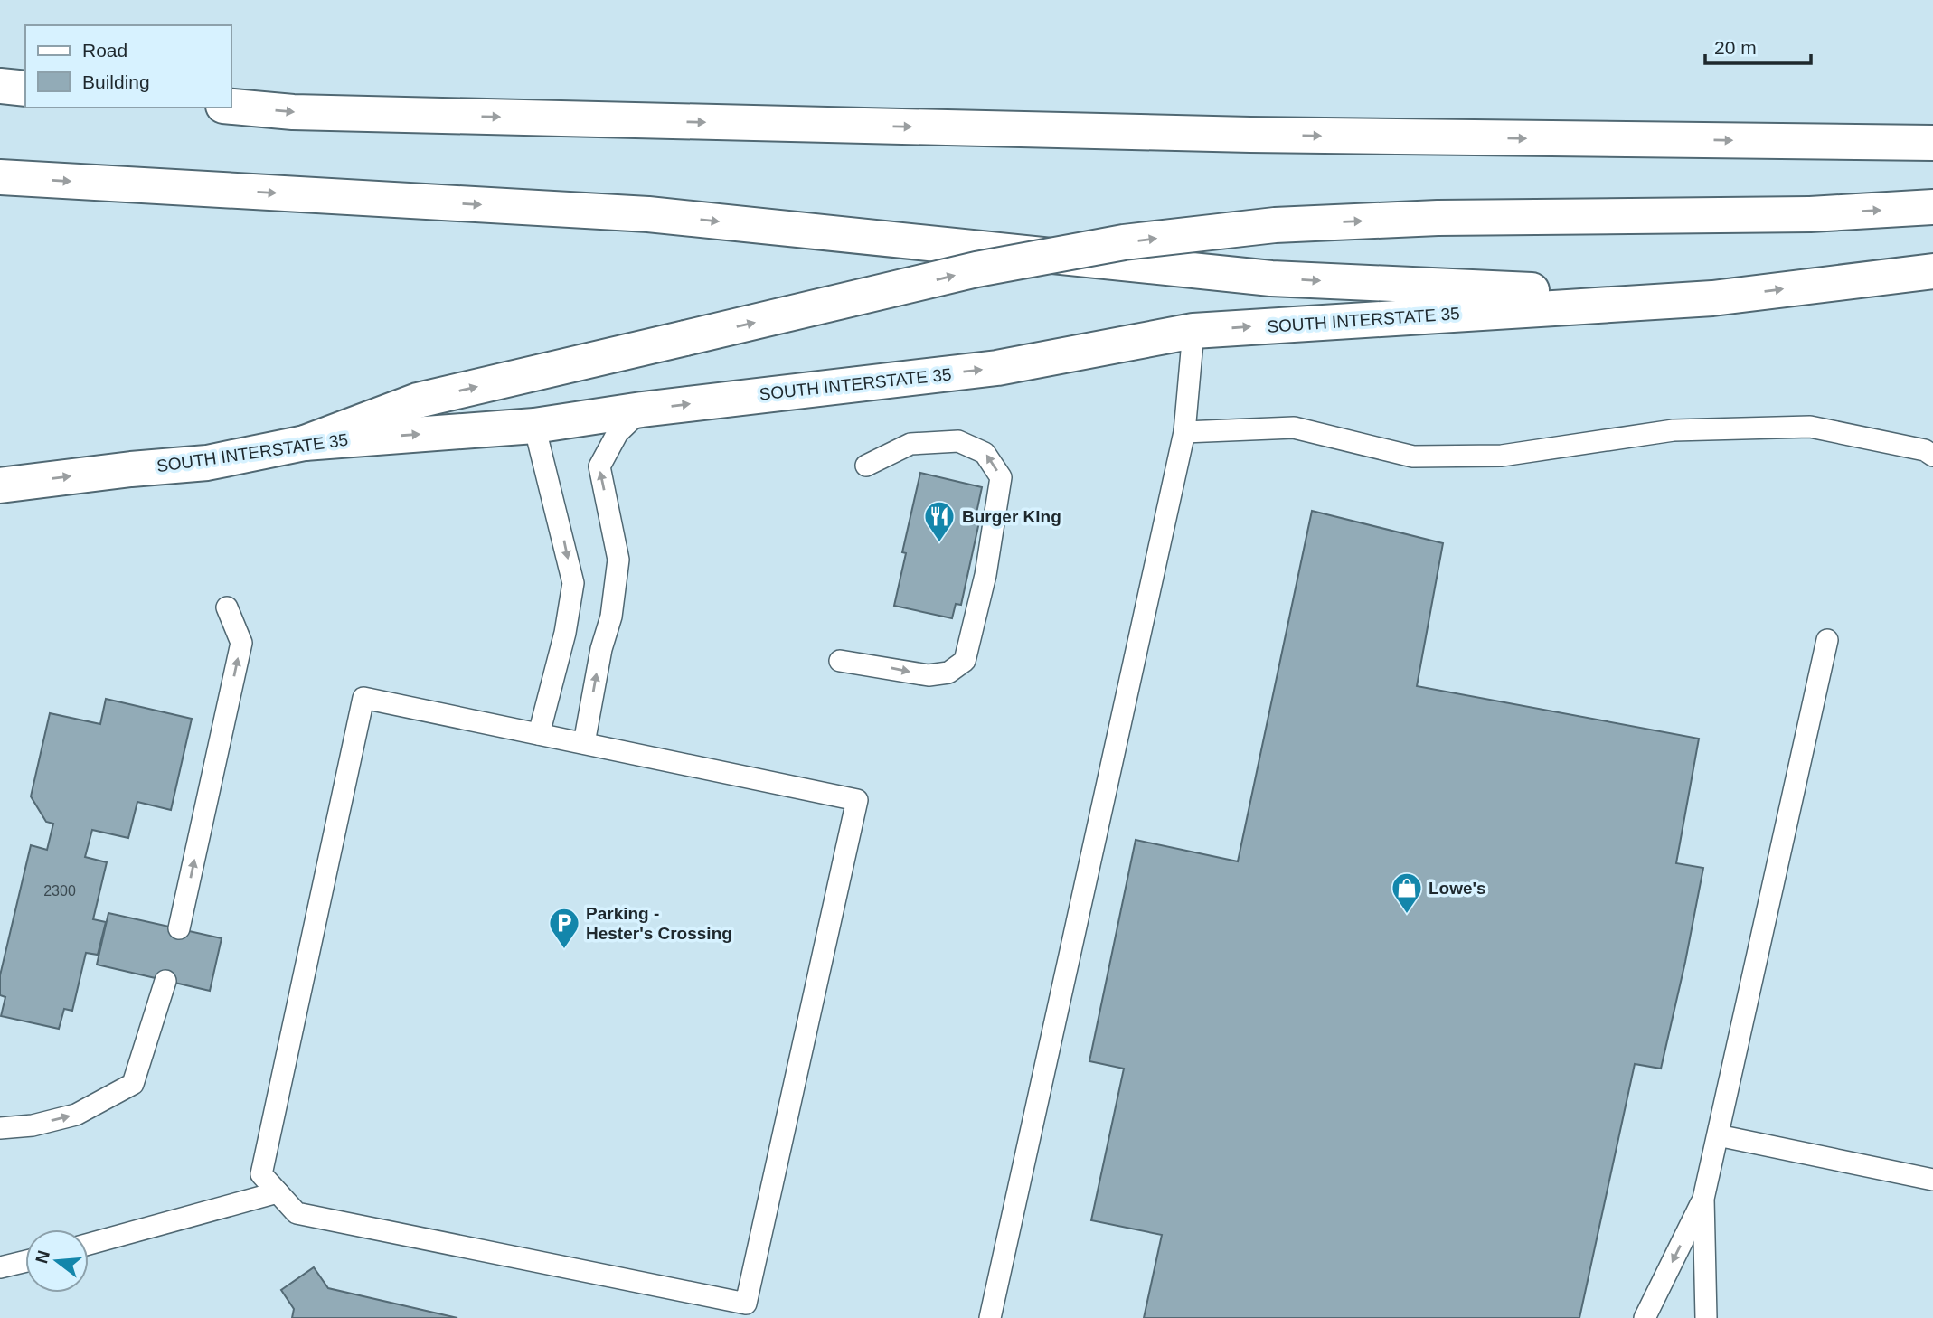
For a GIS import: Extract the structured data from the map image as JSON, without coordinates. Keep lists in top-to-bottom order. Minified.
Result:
{"streets":{"main road":["SOUTH INTERSTATE 35"]},"places":{"restaurant":["Burger King"],"shop":["Lowe's"],"parking":["Parking - Hester's Crossing"]},"house_numbers":["2300"],"legend":["Road","Building"],"scale_bar":"20 m","north":"left"}
